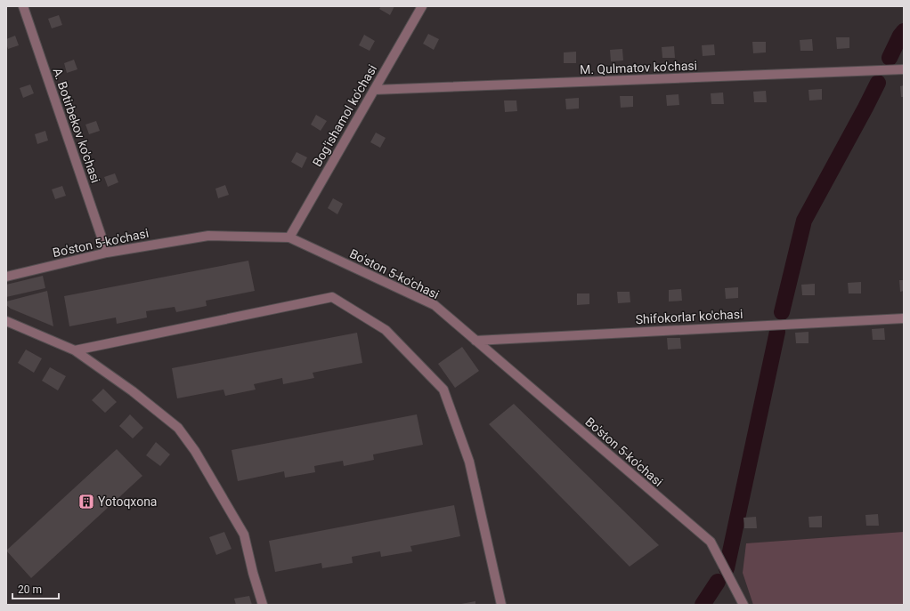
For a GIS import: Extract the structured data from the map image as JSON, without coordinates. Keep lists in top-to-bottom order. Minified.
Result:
{"streets":{"street":["M. Qulmatov ko'chasi","Bog'ishamol ko'chasi","A. Botirbekov ko'chasi","Bo'ston 5-ko'chasi","Shifokorlar ko'chasi"]},"crossings":[["M. Qulmatov ko'chasi","Bog'ishamol ko'chasi"],["Bog'ishamol ko'chasi","Bo'ston 5-ko'chasi"],["A. Botirbekov ko'chasi","Bo'ston 5-ko'chasi"],["Bo'ston 5-ko'chasi","Shifokorlar ko'chasi"]],"places":{"building":["Yotoqxona"]},"scale_bar":"20 m"}
